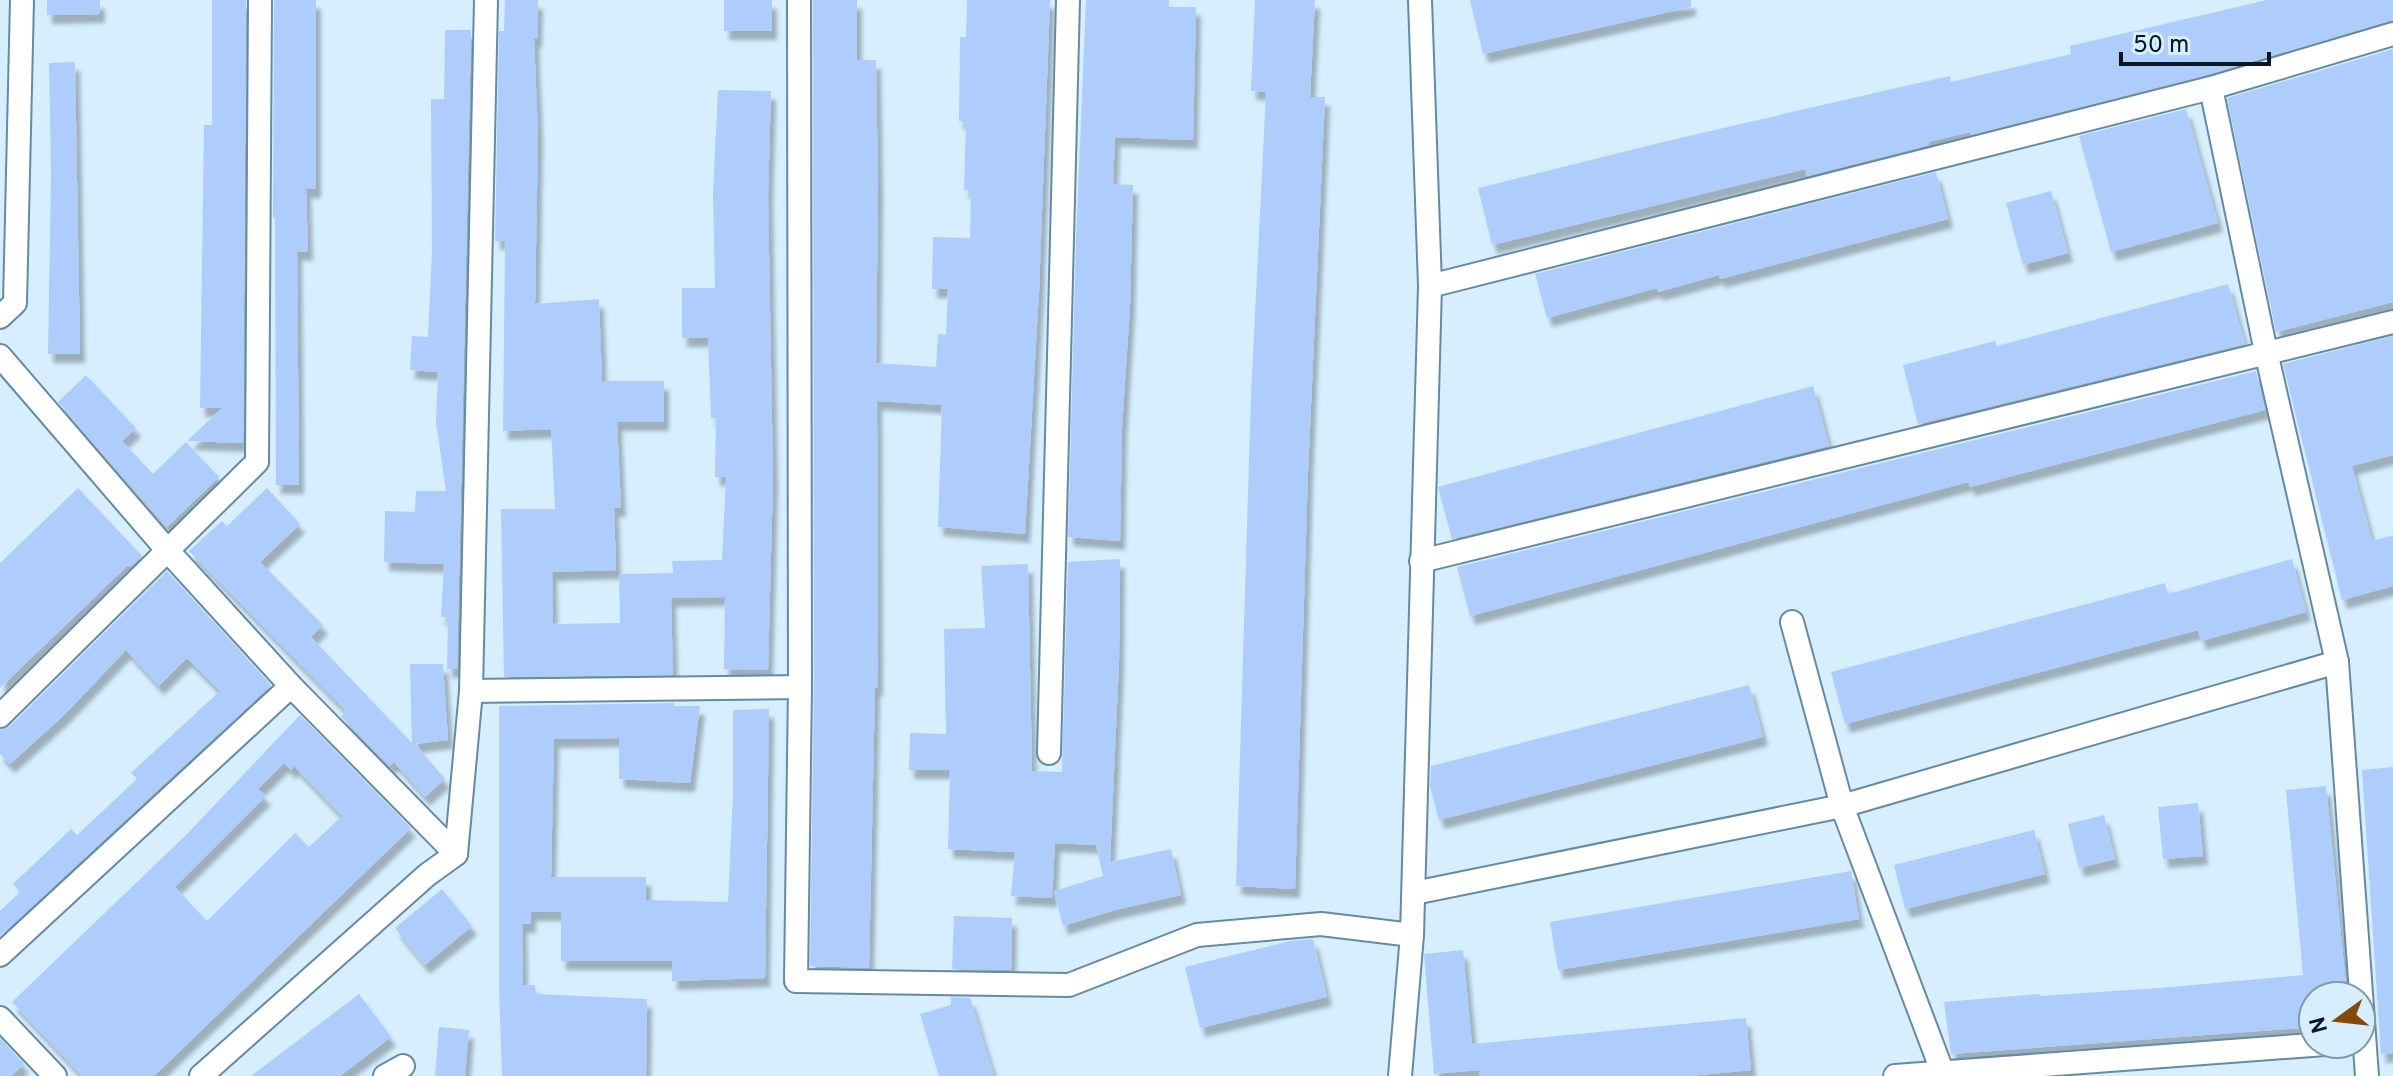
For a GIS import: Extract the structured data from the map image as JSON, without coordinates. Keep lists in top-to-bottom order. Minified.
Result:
{"scale_bar":"50 m","north":"left"}
